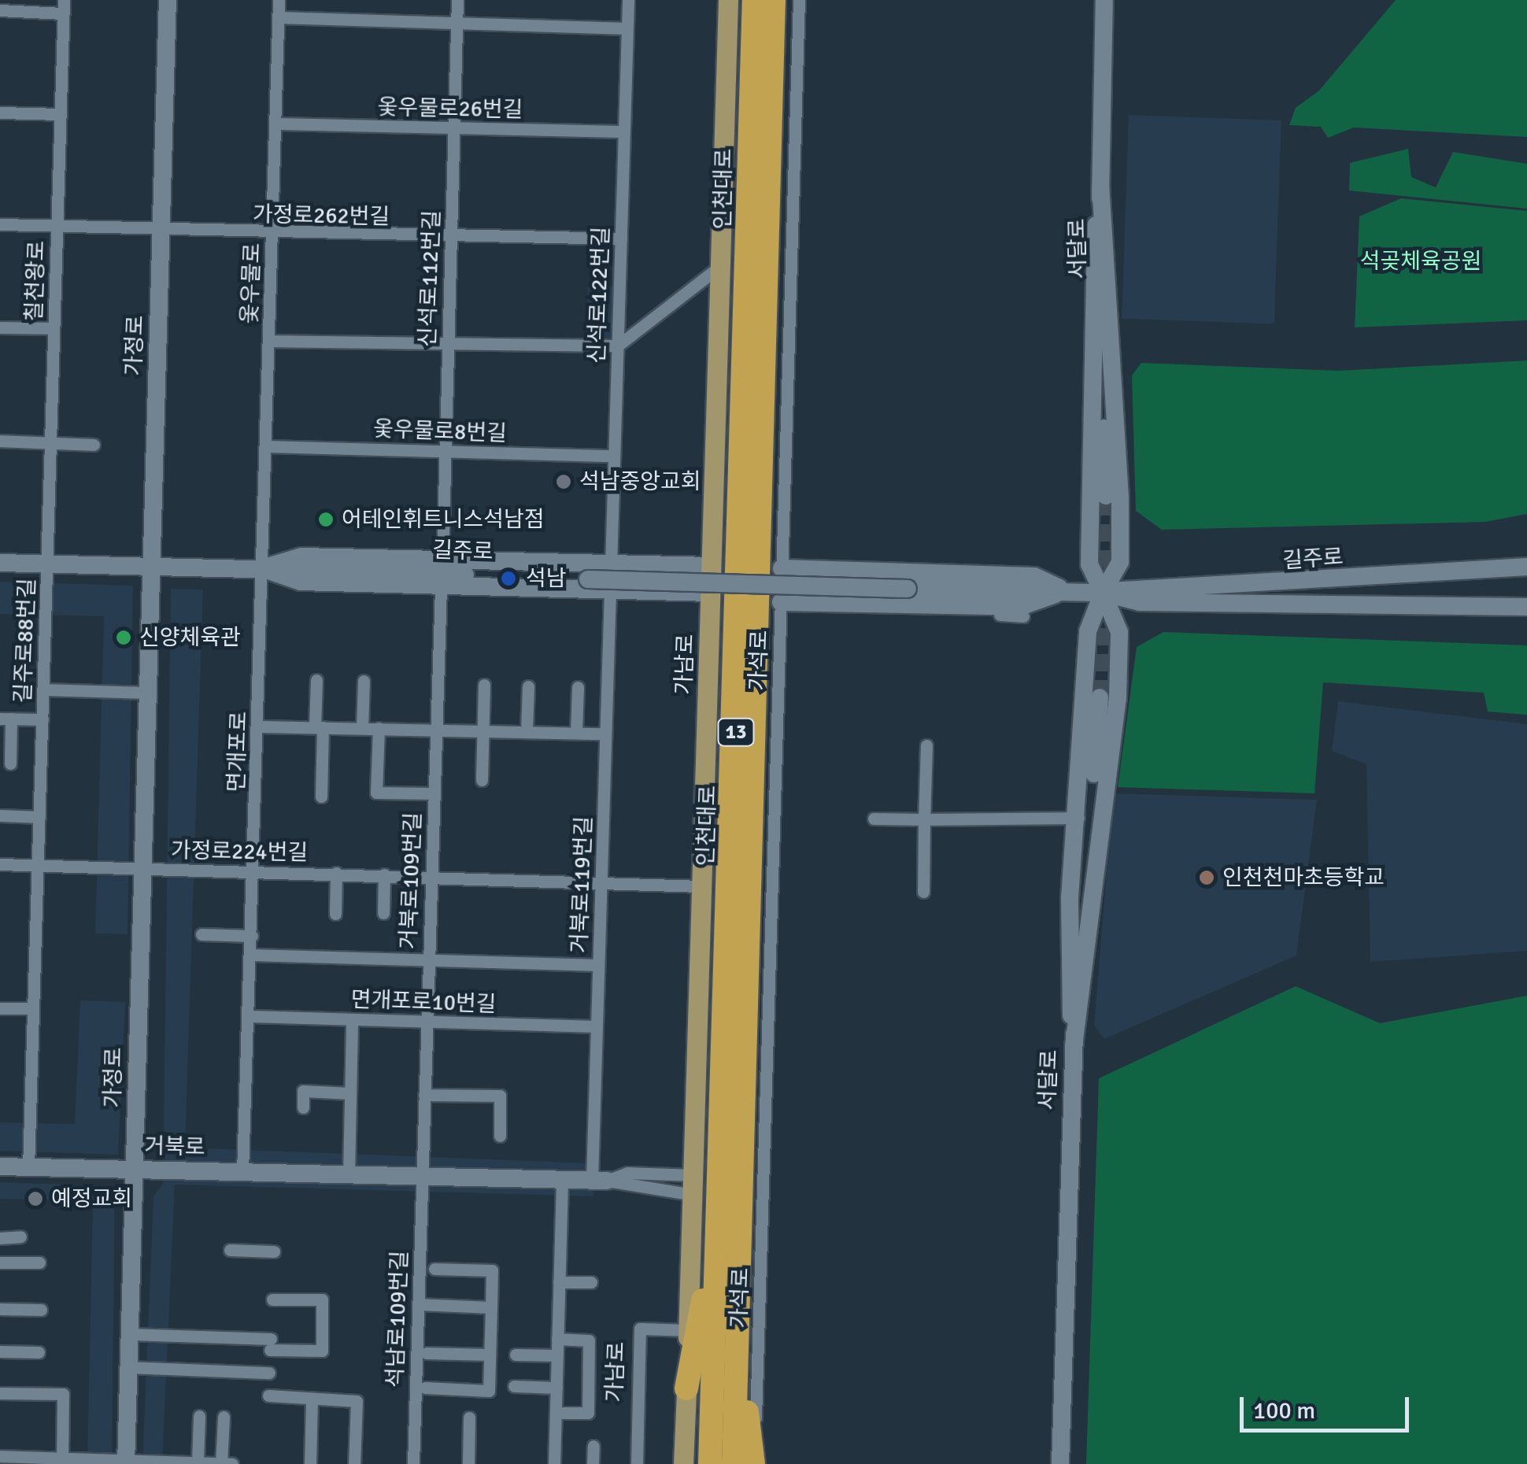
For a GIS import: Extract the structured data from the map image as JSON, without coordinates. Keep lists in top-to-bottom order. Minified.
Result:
{"streets":{"highway":["인천대로","13"],"main road":["가남로"],"street":["옻우물로26번길","가정로262번길","서달로","신석로112번길","칠천왕로","옻우물로","신석로122번길","가정로","옻우물로8번길","길주로","길주로88번길","가석로","면개포로","가정로224번길","거북로109번길","거북로119번길","면개포로10번길","거북로","석남로109번길"]},"crossings":[["옻우물로26번길","신석로112번길"],["옻우물로26번길","옻우물로"],["옻우물로26번길","신석로122번길"],["가정로262번길","신석로112번길"],["가정로262번길","칠천왕로"],["가정로262번길","옻우물로"],["가정로262번길","신석로122번길"],["가정로262번길","가정로"],["신석로112번길","옻우물로8번길"],["칠천왕로","길주로"],["칠천왕로","길주로88번길"],["옻우물로","옻우물로8번길"],["옻우물로","길주로"],["옻우물로","면개포로"],["신석로122번길","옻우물로8번길"],["신석로122번길","거북로119번길"],["가정로","길주로"],["가정로","가정로224번길"],["가정로","거북로"],["길주로","길주로88번길"],["길주로","가석로"],["길주로","면개포로"],["길주로88번길","가정로224번길"],["길주로88번길","거북로"],["가남로","가정로224번길"],["면개포로","가정로224번길"],["면개포로","면개포로10번길"],["면개포로","거북로"],["가정로224번길","거북로109번길"],["가정로224번길","거북로119번길"],["거북로109번길","면개포로10번길"],["거북로109번길","거북로"],["거북로109번길","석남로109번길"],["거북로119번길","면개포로10번길"],["거북로119번길","거북로"],["거북로","석남로109번길"]],"parks":["석곶체육공원"],"places":["석남중앙교회","어테인휘트니스석남점","석남","신양체육관","인천천마초등학교","예정교회"],"scale_bar":"100 m"}
